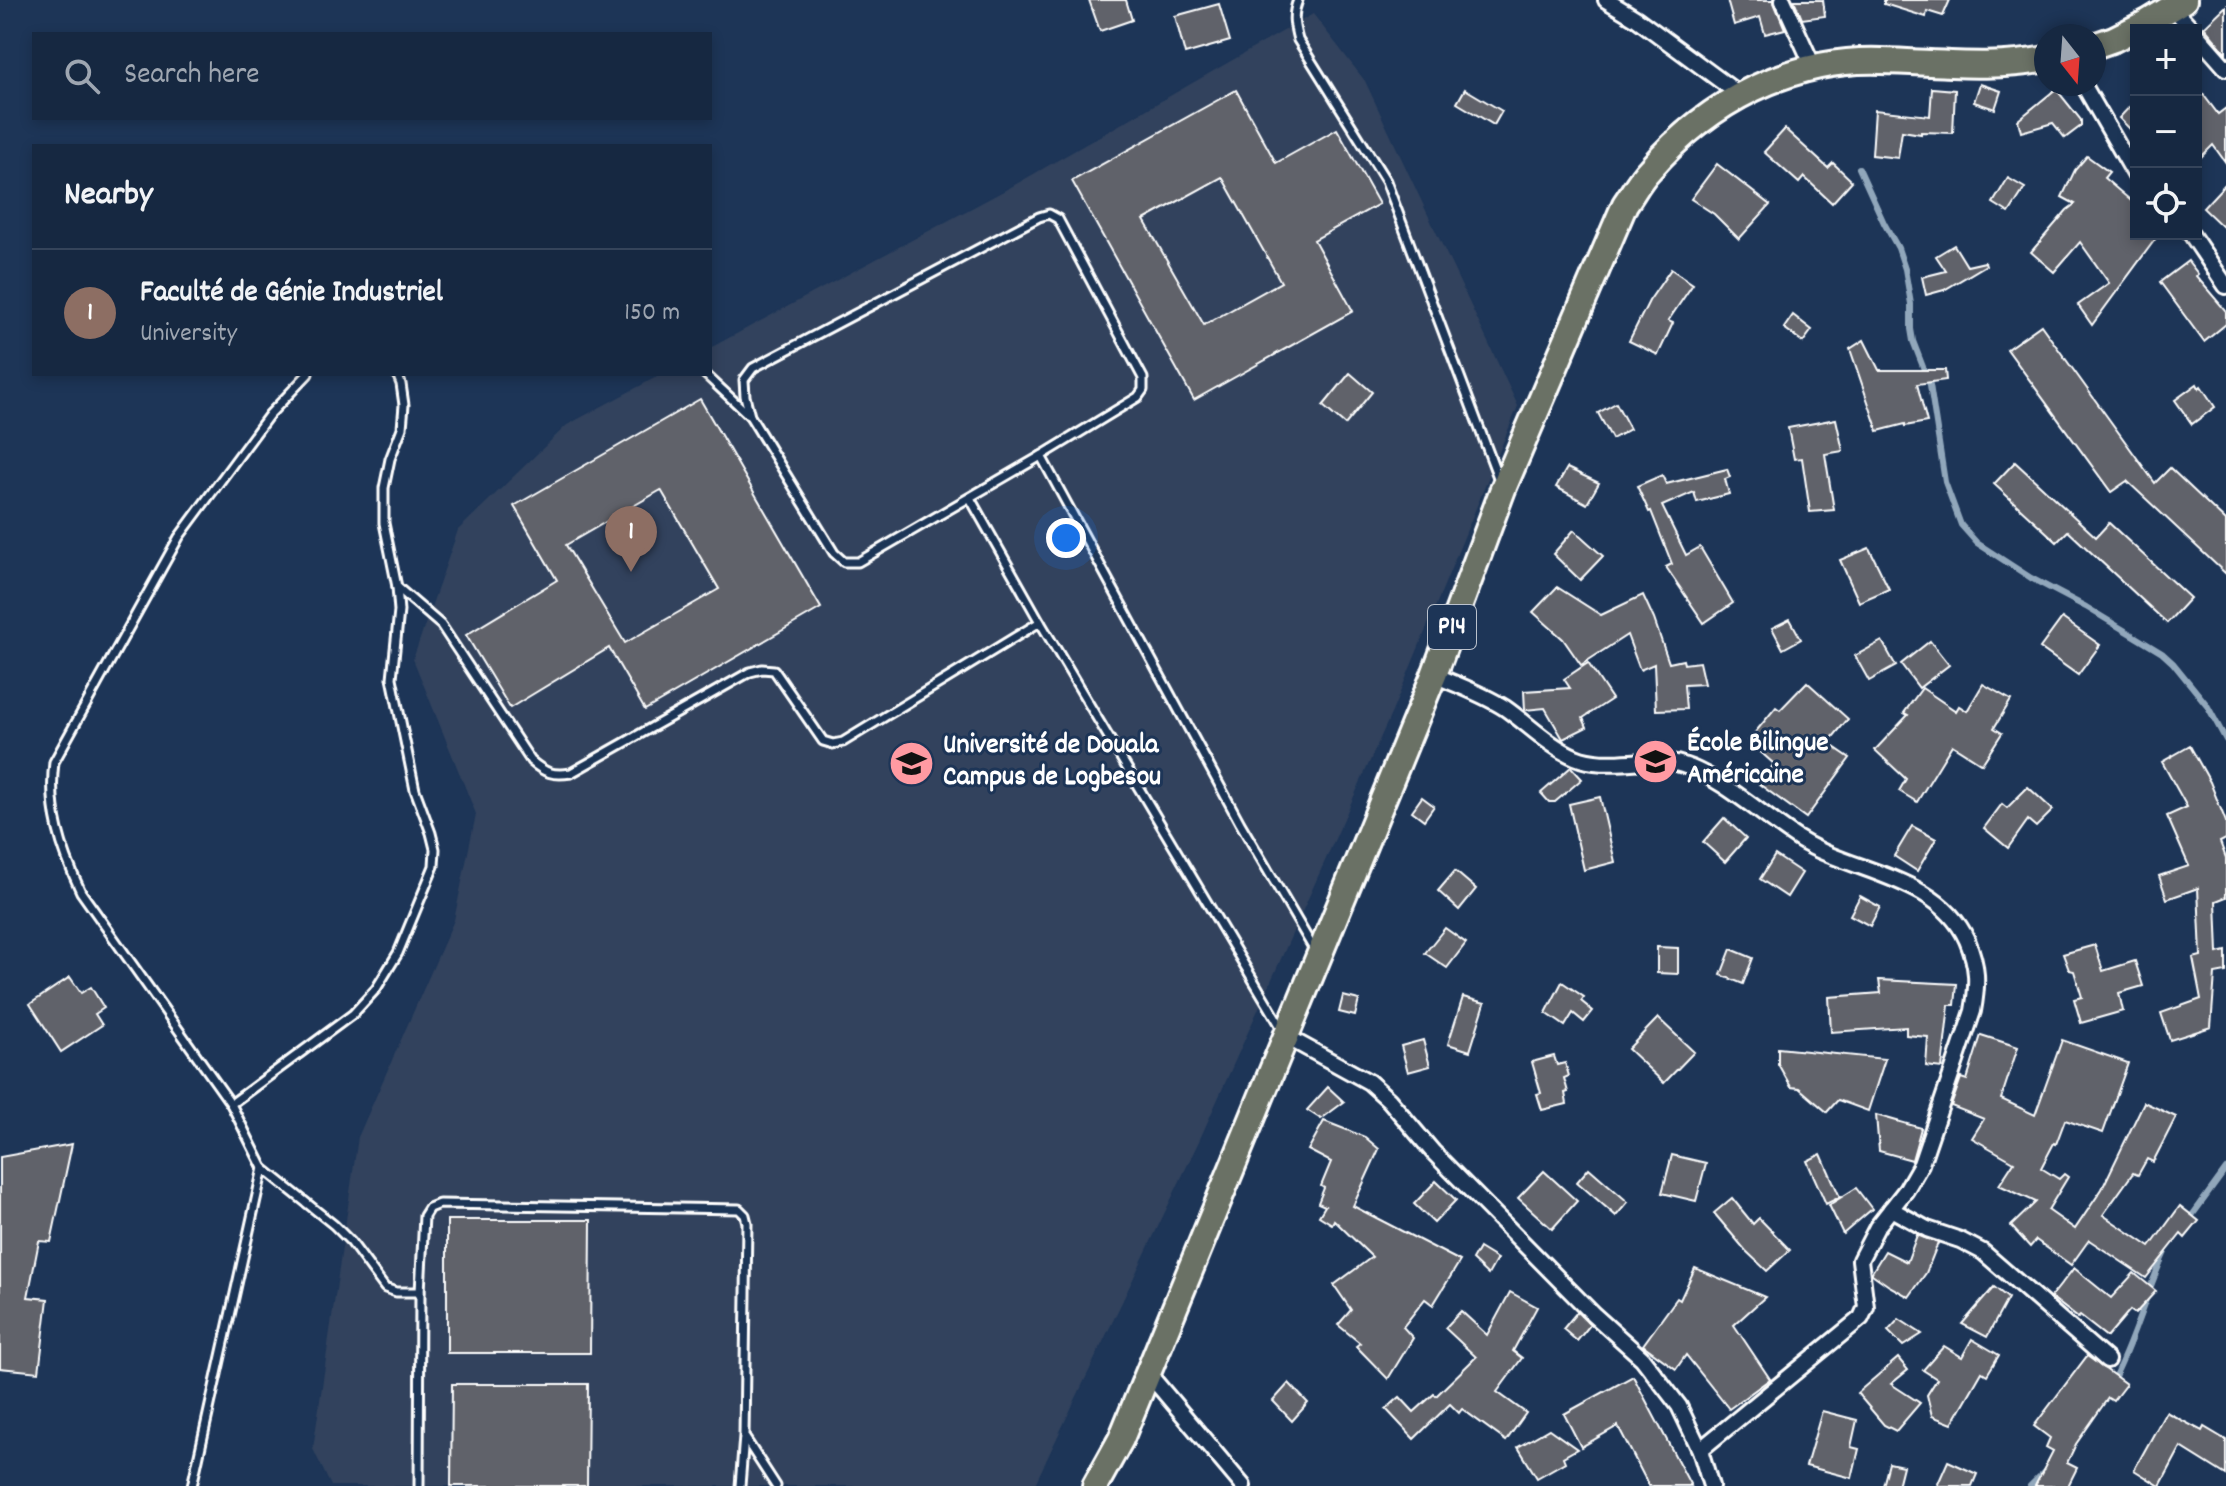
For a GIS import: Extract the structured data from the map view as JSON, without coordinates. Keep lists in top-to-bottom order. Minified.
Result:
{"streets":{"main road":["P14"]},"places":{"school or university":["École Bilingue Américaine","Université de Douala Campus de Logbesou"]},"north":"bottom","page":{"map_buttons":["+","−"],"search":"Search here","heading":"Nearby","list":[{"mark":"1","name":"Faculté de Génie Industriel","note":"University","value":"150 m"}],"pins":"1"}}
